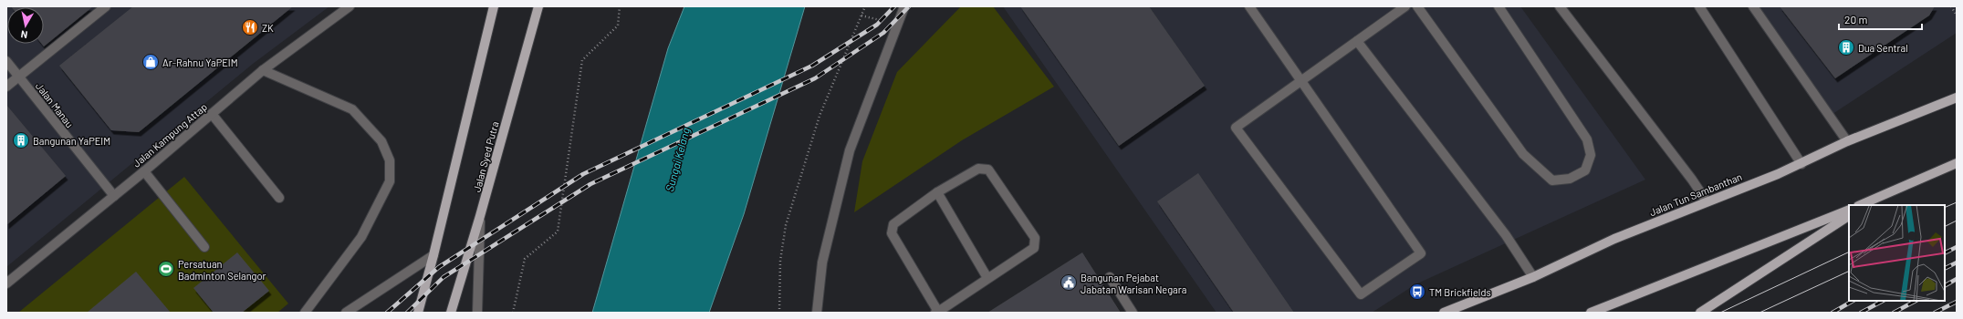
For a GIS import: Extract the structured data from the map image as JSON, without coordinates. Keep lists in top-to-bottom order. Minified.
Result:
{"streets":{"main road":["Jalan Syed Putra","Jalan Tun Sambanthan"],"street":["Jalan Manau","Jalan Kampung Attap"]},"crossings":[["Jalan Manau","Jalan Kampung Attap"]],"water":["Sungai Kelang"],"places":{"restaurant":["ZK"],"building":["Dua Sentral","Bangunan YaPEIM"],"shop":["Ar-Rahnu YaPEIM"],"sports":["Persatuan Badminton Selangor"],"public building":["Bangunan Pejabat Jabatan Warisan Negara"],"bus stop":["TM Brickfields"]},"scale_bar":"20 m","north":"bottom"}
